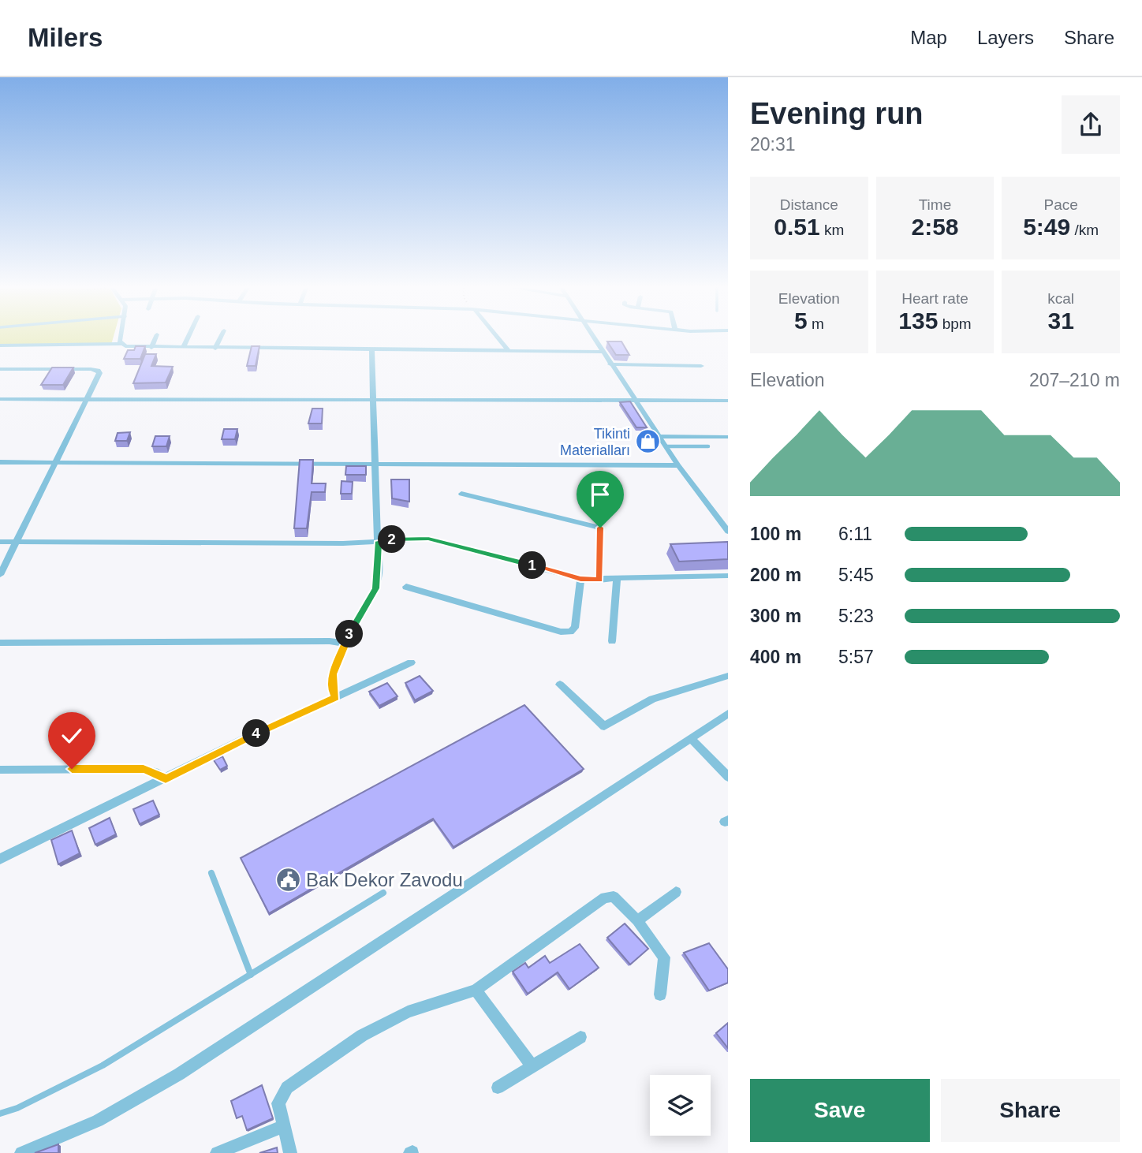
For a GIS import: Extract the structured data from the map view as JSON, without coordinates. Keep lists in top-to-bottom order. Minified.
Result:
{"places":{"shop":["Tikinti Materialları"],"public building":["Bak Dekor Zavodu"]},"page":{"header":"Milers","nav":["Map","Layers","Share"],"heading":["Evening run","20:31"],"stats":[["Distance","0.51 km"],["Time","2:58"],["Pace","5:49 /km"],["Elevation","5 m"],["Heart rate","135 bpm"],["kcal","31"]],"chart":["Elevation","207–210 m"],"list":[{"name":"100 m","note":"6:11"},{"name":"200 m","note":"5:45"},{"name":"300 m","note":"5:23"},{"name":"400 m","note":"5:57"}],"pins":["2","1","3","4"],"buttons":["Save","Share"]}}
